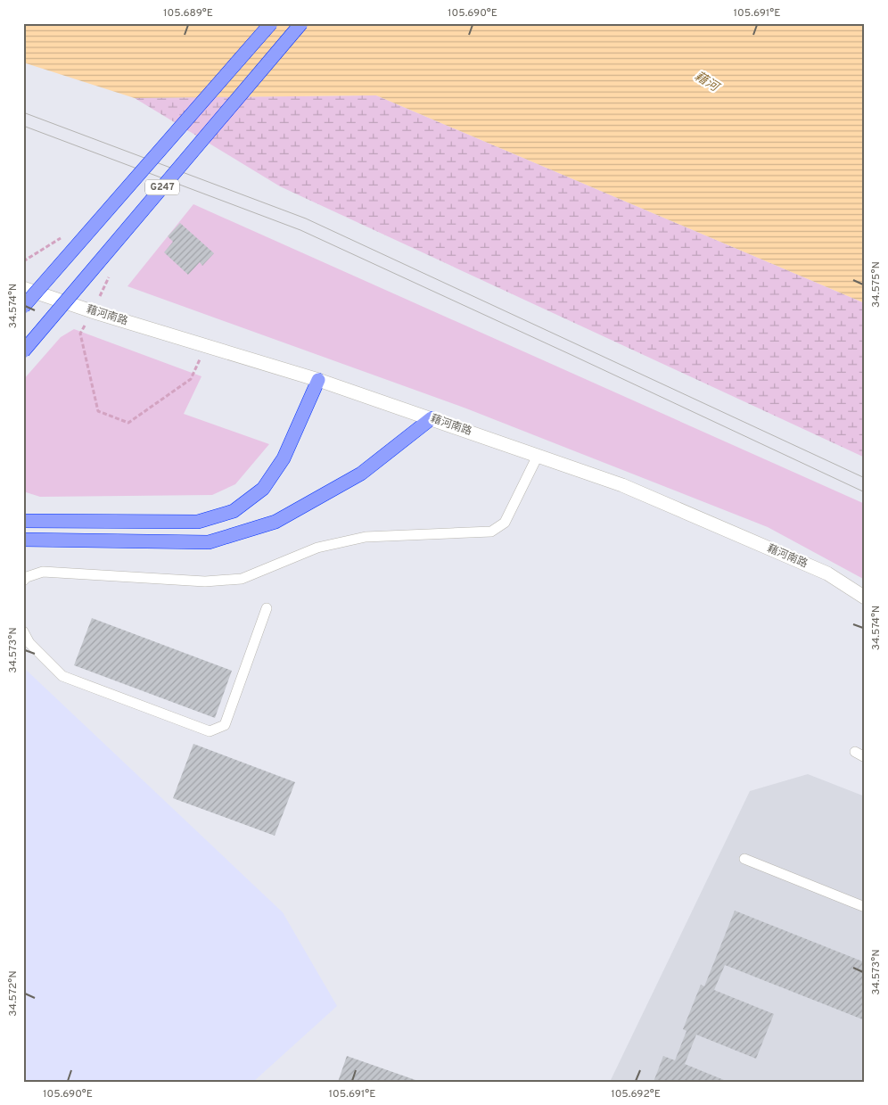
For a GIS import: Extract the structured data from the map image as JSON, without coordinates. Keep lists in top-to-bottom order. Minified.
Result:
{"streets":{"highway":["G247"],"main road":["藉河南路"]},"water":["藉河"],"coordinates":["105.689°E","105.690°E","105.691°E","34.575°N","34.574°N","34.573°N","34.572°N","105.692°E"]}
